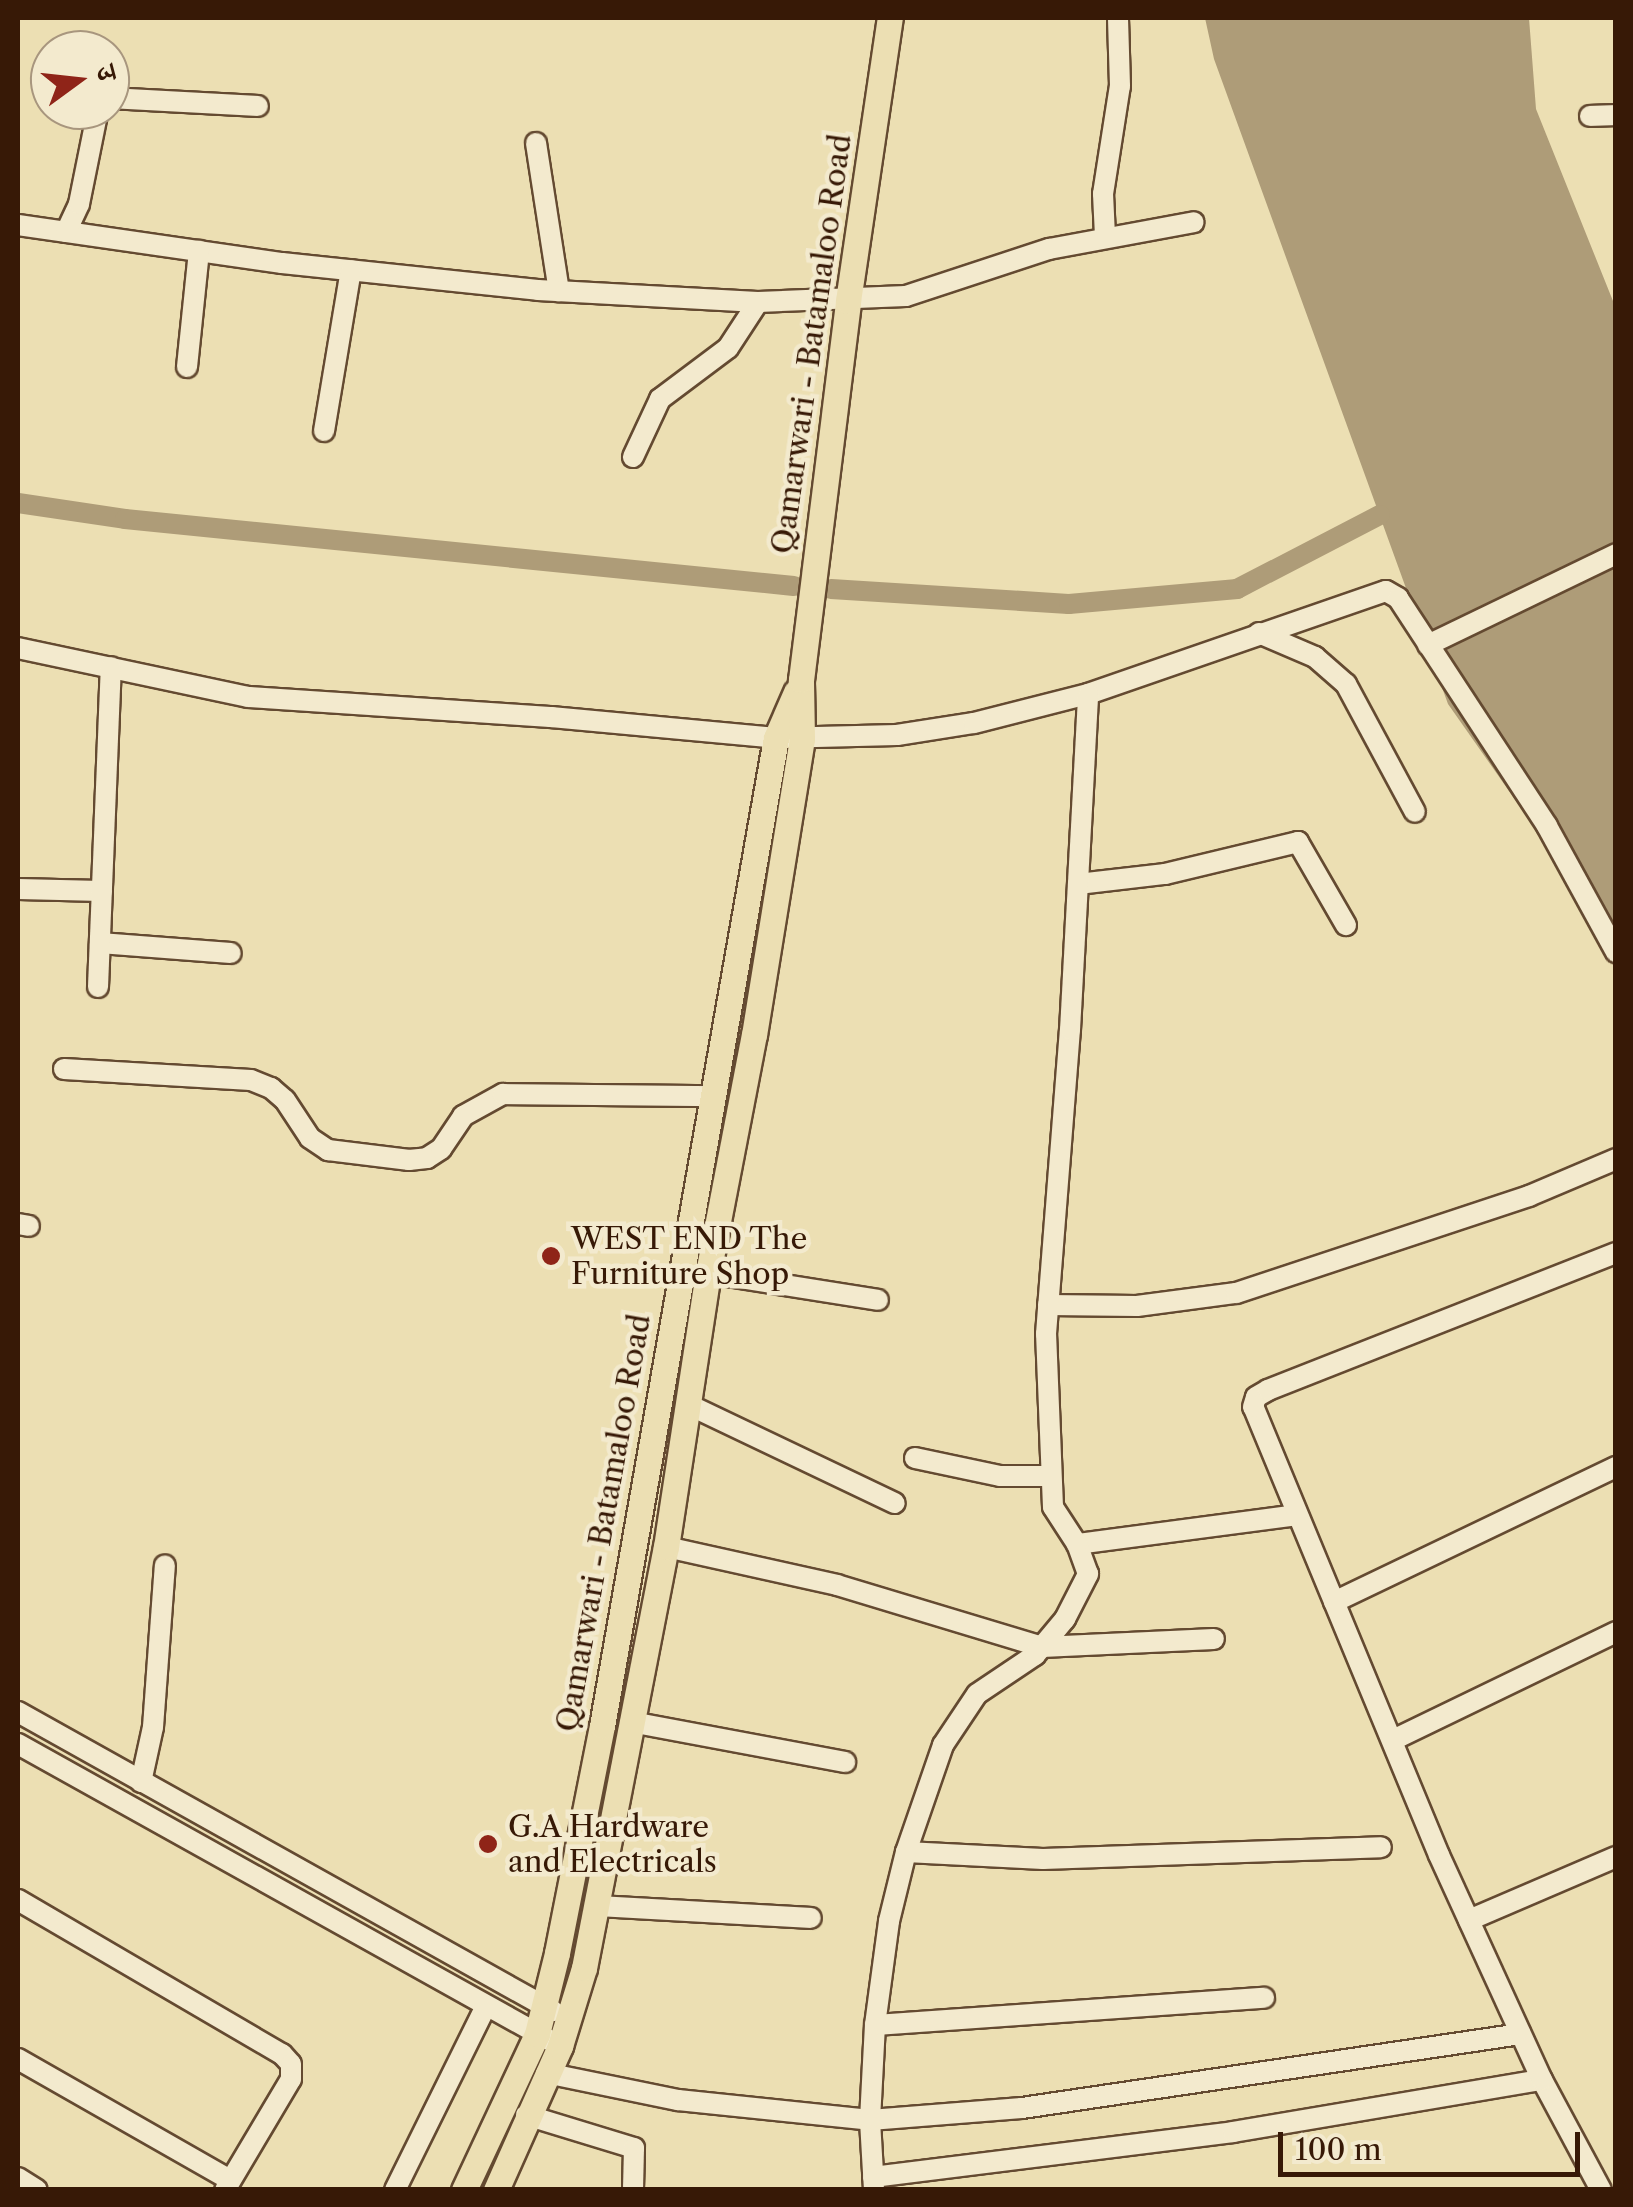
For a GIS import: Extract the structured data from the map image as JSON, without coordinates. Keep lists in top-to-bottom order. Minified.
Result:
{"streets":{"main road":["Qamarwari - Batamaloo Road"]},"places":["WEST END The Furniture Shop","G.A Hardware and Electricals"],"scale_bar":"100 m","north":"right"}
